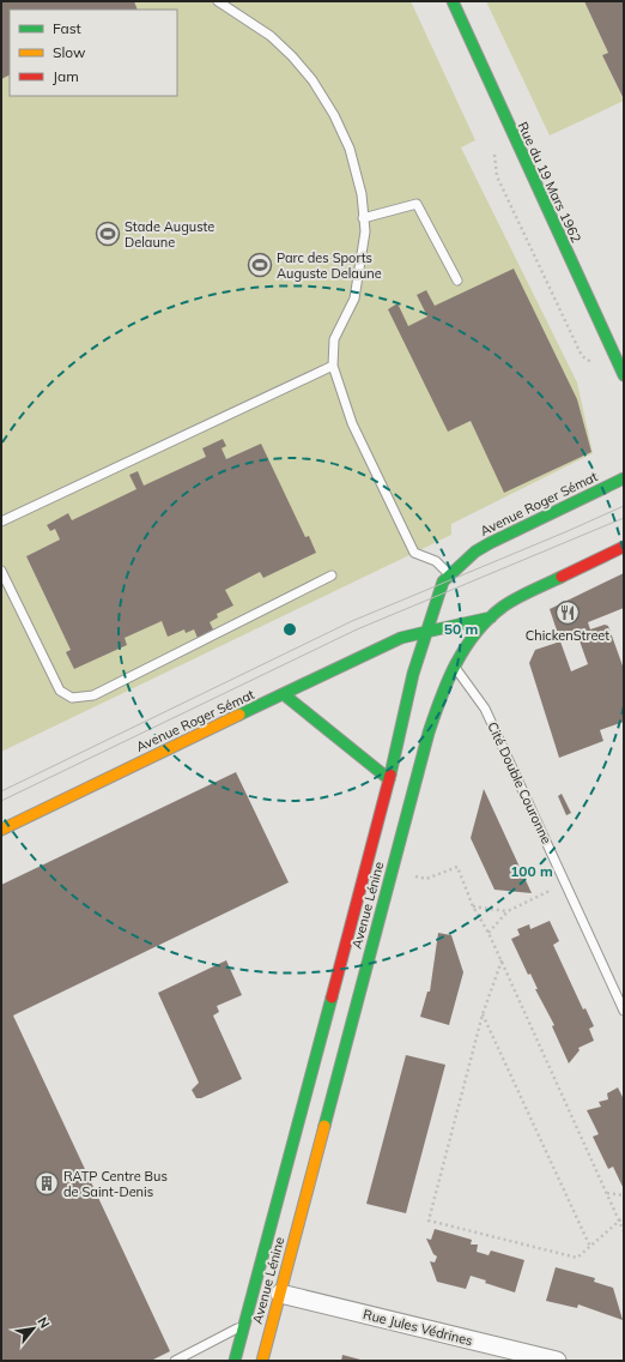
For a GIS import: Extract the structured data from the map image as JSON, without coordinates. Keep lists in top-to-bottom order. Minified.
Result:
{"streets":{"main road":["Rue du 19 Mars 1962","Avenue Roger Sémat","Avenue Lénine"],"street":["Rue Jules Védrines"],"lane":["Cité Double Couronne"]},"crossings":[["Avenue Roger Sémat","Avenue Lénine"],["Cité Double Couronne","Avenue Lénine"],["Avenue Lénine","Rue Jules Védrines"]],"places":{"sports":["Stade Auguste Delaune","Parc des Sports Auguste Delaune"],"restaurant":["ChickenStreet"],"building":["RATP Centre Bus de Saint-Denis"]},"legend":["Fast","Slow","Jam"],"north":"top right","rings":["50 m","100 m"]}
